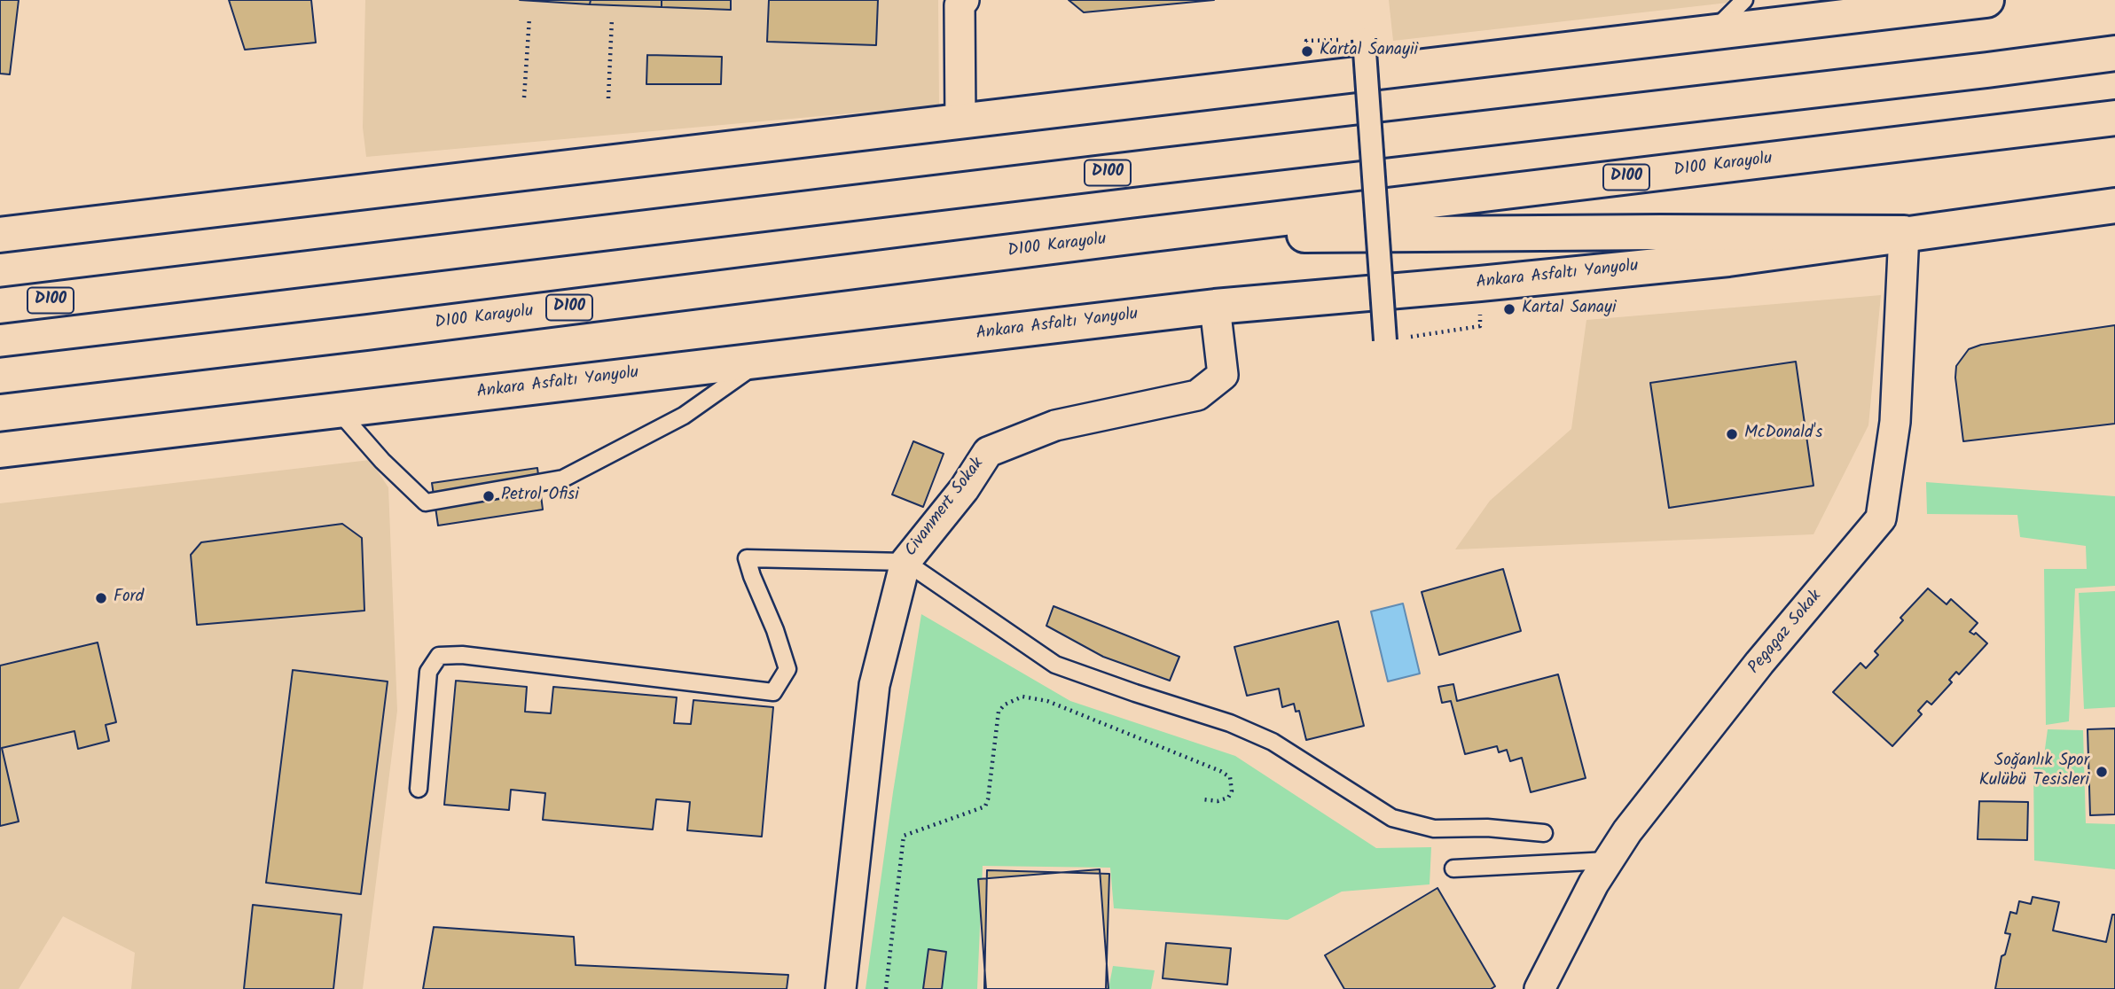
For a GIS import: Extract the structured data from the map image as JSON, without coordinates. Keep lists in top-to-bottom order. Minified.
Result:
{"streets":{"main road":["D100 Karayolu","D100","Ankara Asfaltı Yanyolu"],"street":["Civanmert Sokak","Pegagaz Sokak"]},"crossings":[["Ankara Asfaltı Yanyolu","Civanmert Sokak"],["Ankara Asfaltı Yanyolu","Pegagaz Sokak"]],"places":["Kartal Sanayii","Kartal Sanayi","McDonald's","Petrol Ofisi","Ford","Soğanlık Spor Kulübü Tesisleri"]}
